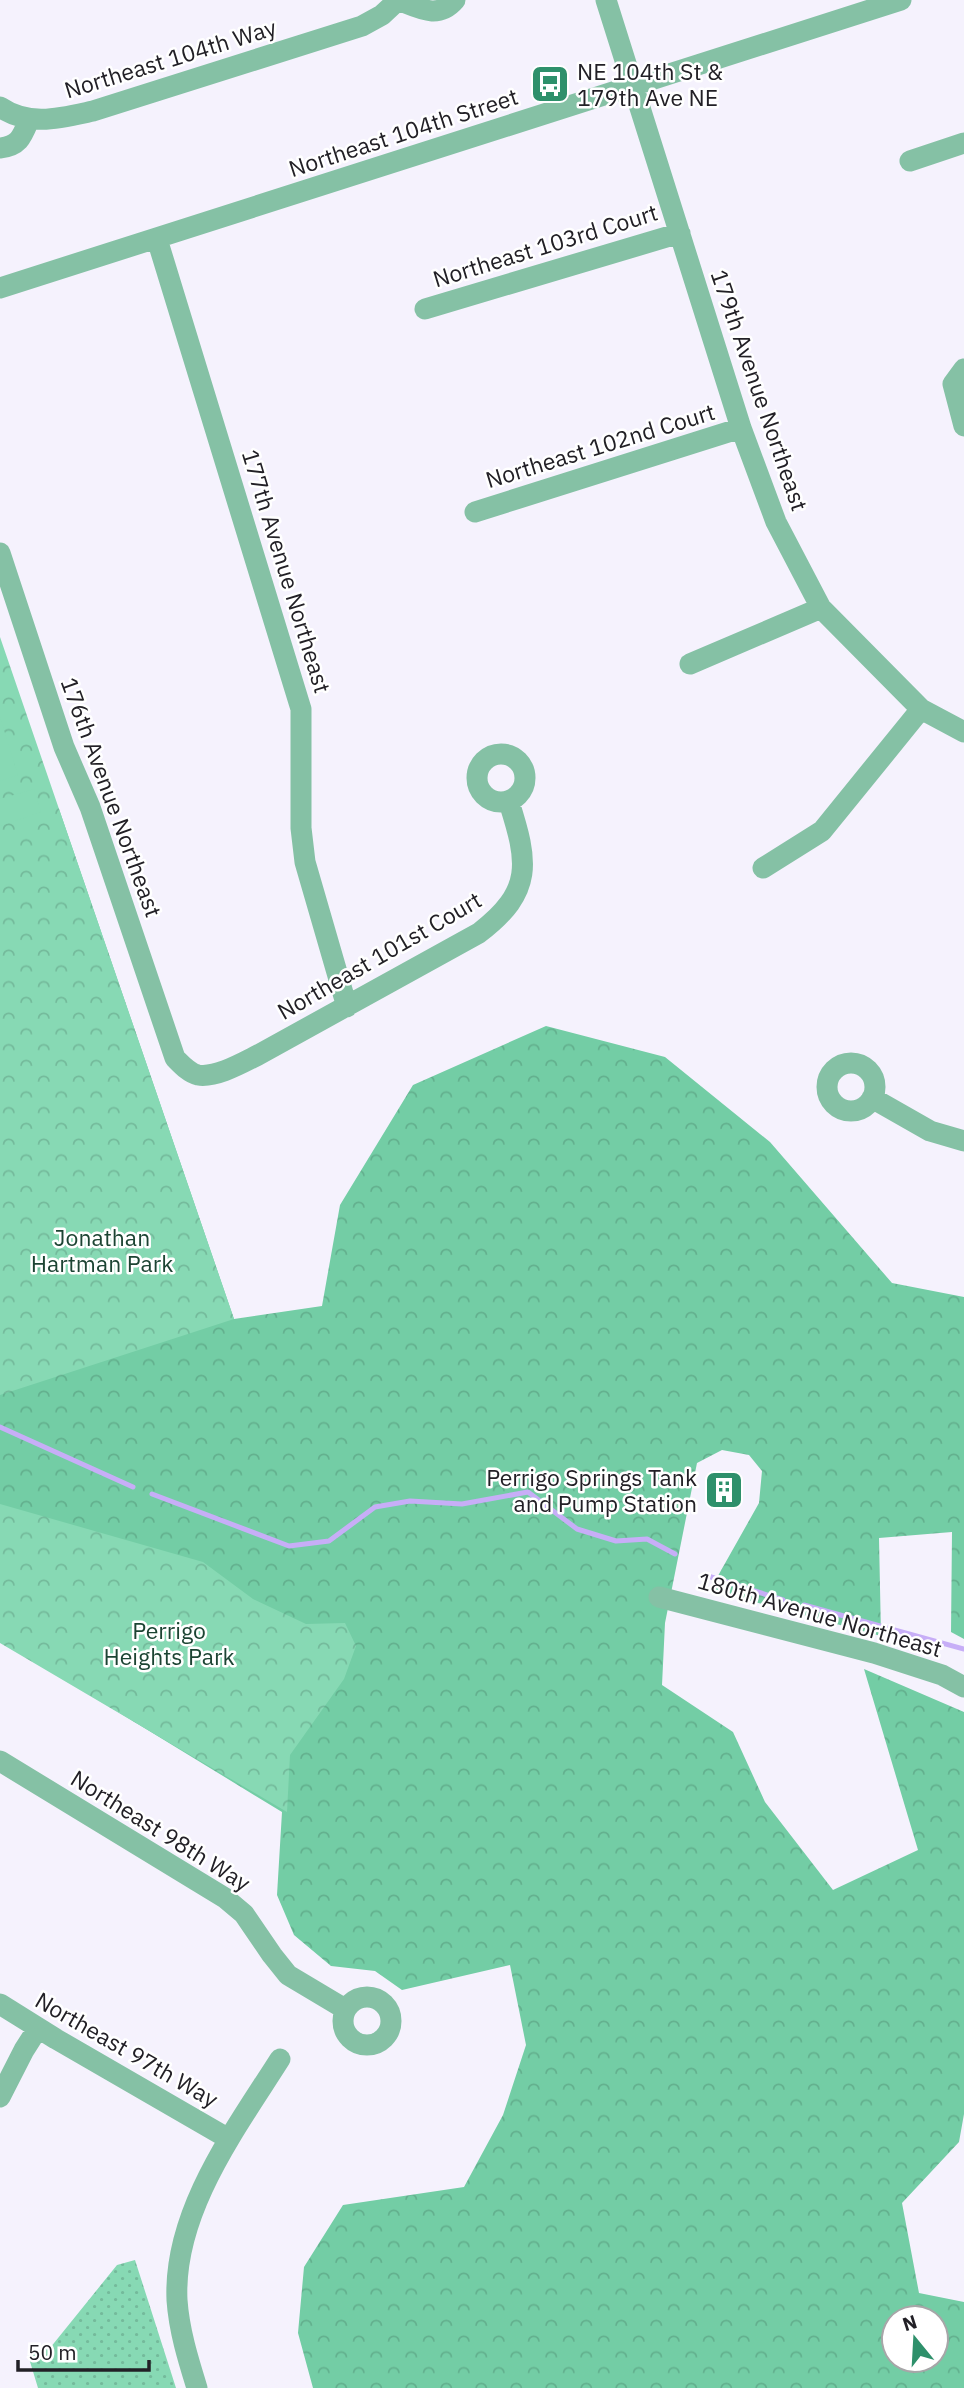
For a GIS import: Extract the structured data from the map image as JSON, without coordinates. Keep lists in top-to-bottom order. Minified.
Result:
{"streets":{"street":["Northeast 104th Way","Northeast 104th Street","Northeast 103rd Court","179th Avenue Northeast","Northeast 102nd Court","177th Avenue Northeast","176th Avenue Northeast","Northeast 101st Court","180th Avenue Northeast","Northeast 98th Way","Northeast 97th Way"]},"crossings":[["Northeast 104th Street","179th Avenue Northeast"],["Northeast 104th Street","177th Avenue Northeast"],["Northeast 103rd Court","179th Avenue Northeast"],["179th Avenue Northeast","Northeast 102nd Court"],["177th Avenue Northeast","Northeast 101st Court"],["176th Avenue Northeast","Northeast 101st Court"]],"parks":["Jonathan Hartman Park","Perrigo Heights Park"],"places":{"bus stop":["NE 104th St & 179th Ave NE"],"building":["Perrigo Springs Tank and Pump Station"]},"scale_bar":"50 m","north":"top"}
